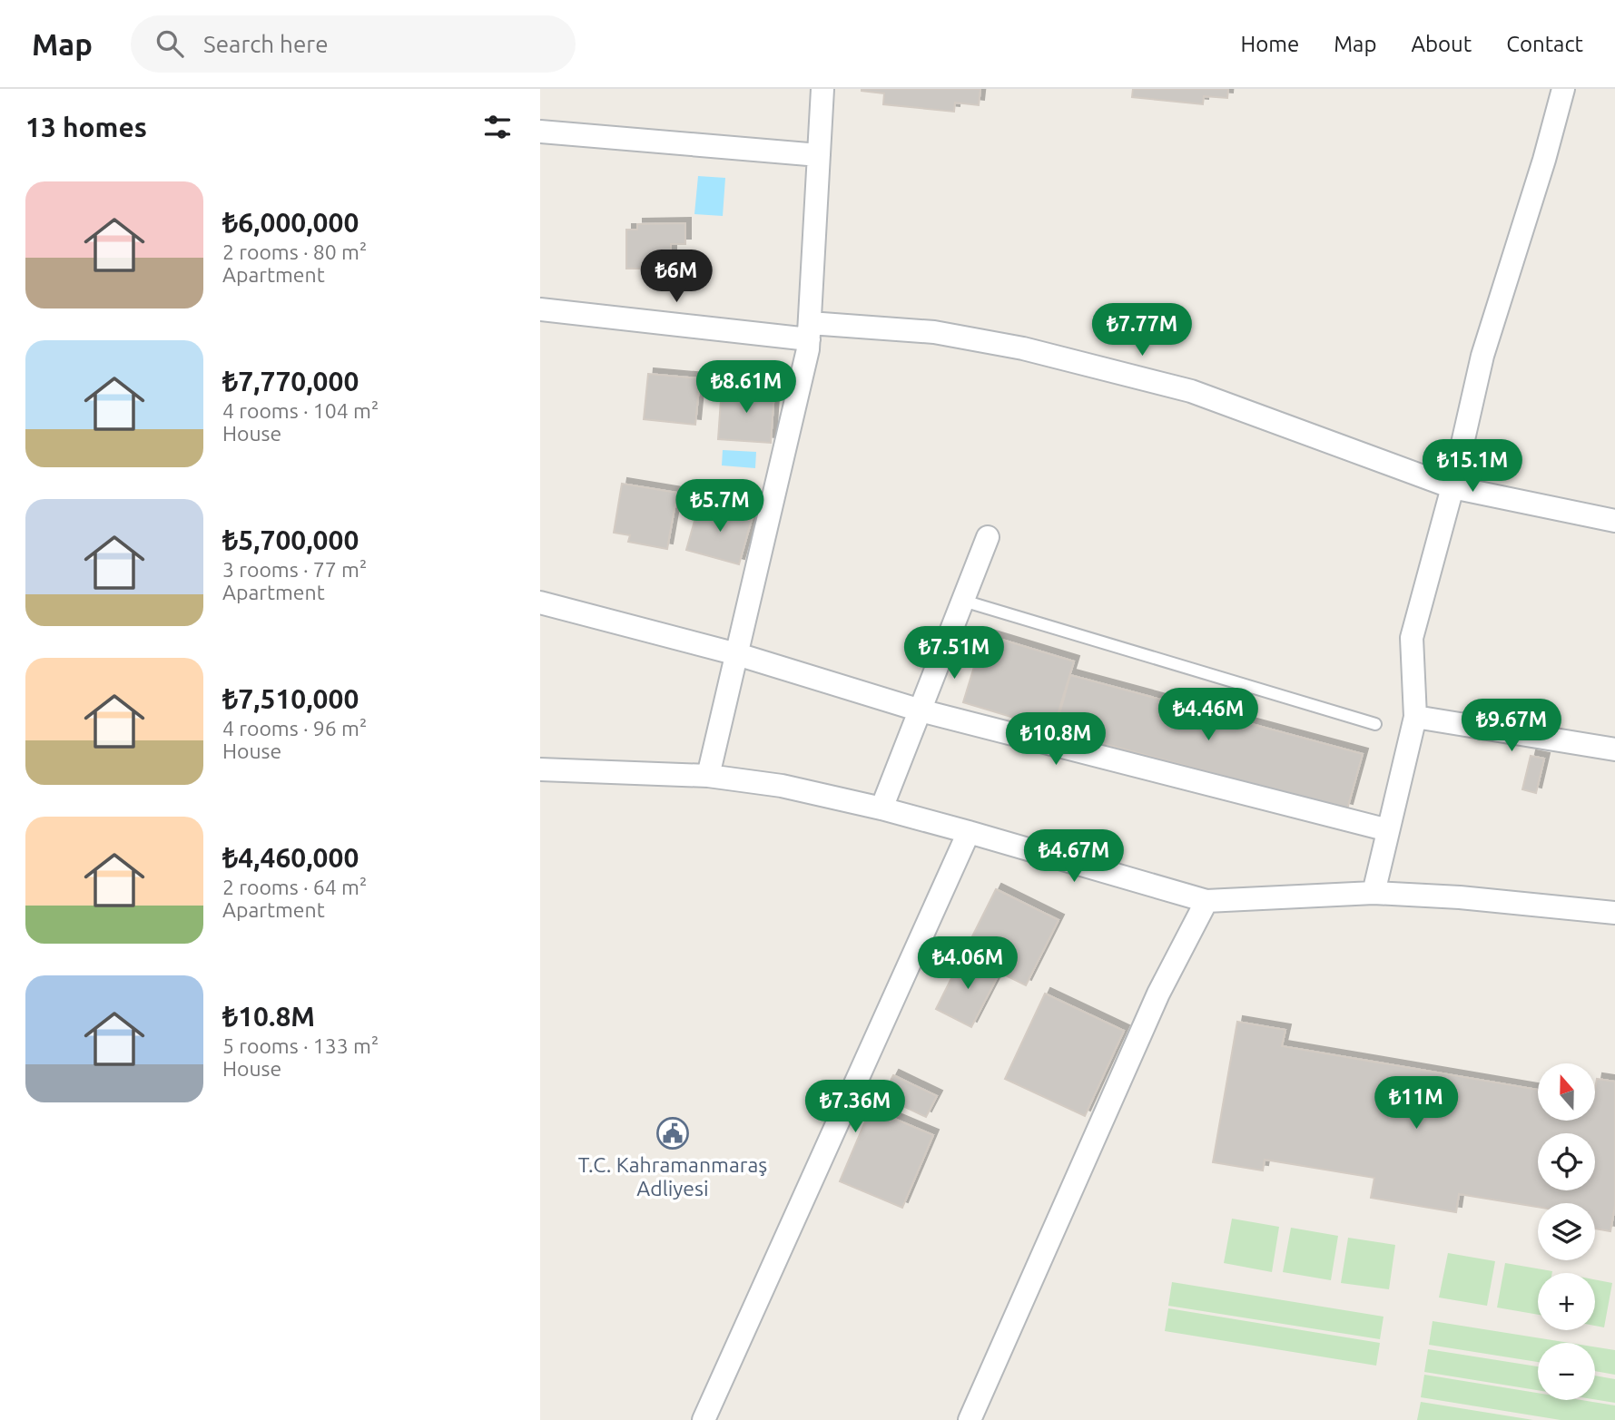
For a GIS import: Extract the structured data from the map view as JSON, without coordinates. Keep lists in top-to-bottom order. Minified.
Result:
{"places":{"public building":["T.C. Kahramanmaraş Adliyesi"]},"north":"top","page":{"header":"Map","search":"Search here","nav":["Home","Map","About","Contact"],"heading":"13 homes","list":[{"name":"₺6,000,000","note":"2 rooms · 80 m² · Apartment"},{"name":"₺7,770,000","note":"4 rooms · 104 m² · House"},{"name":"₺5,700,000","note":"3 rooms · 77 m² · Apartment"},{"name":"₺7,510,000","note":"4 rooms · 96 m² · House"},{"name":"₺4,460,000","note":"2 rooms · 64 m² · Apartment"},{"name":"₺10.8M","note":"5 rooms · 133 m² · House"}],"price":["₺6M","₺7.77M","₺8.61M","₺15.1M","₺5.7M","₺7.51M","₺4.46M","₺9.67M","₺10.8M","₺4.67M","₺4.06M","₺11M","₺7.36M"],"map_buttons":["+","−"]}}
